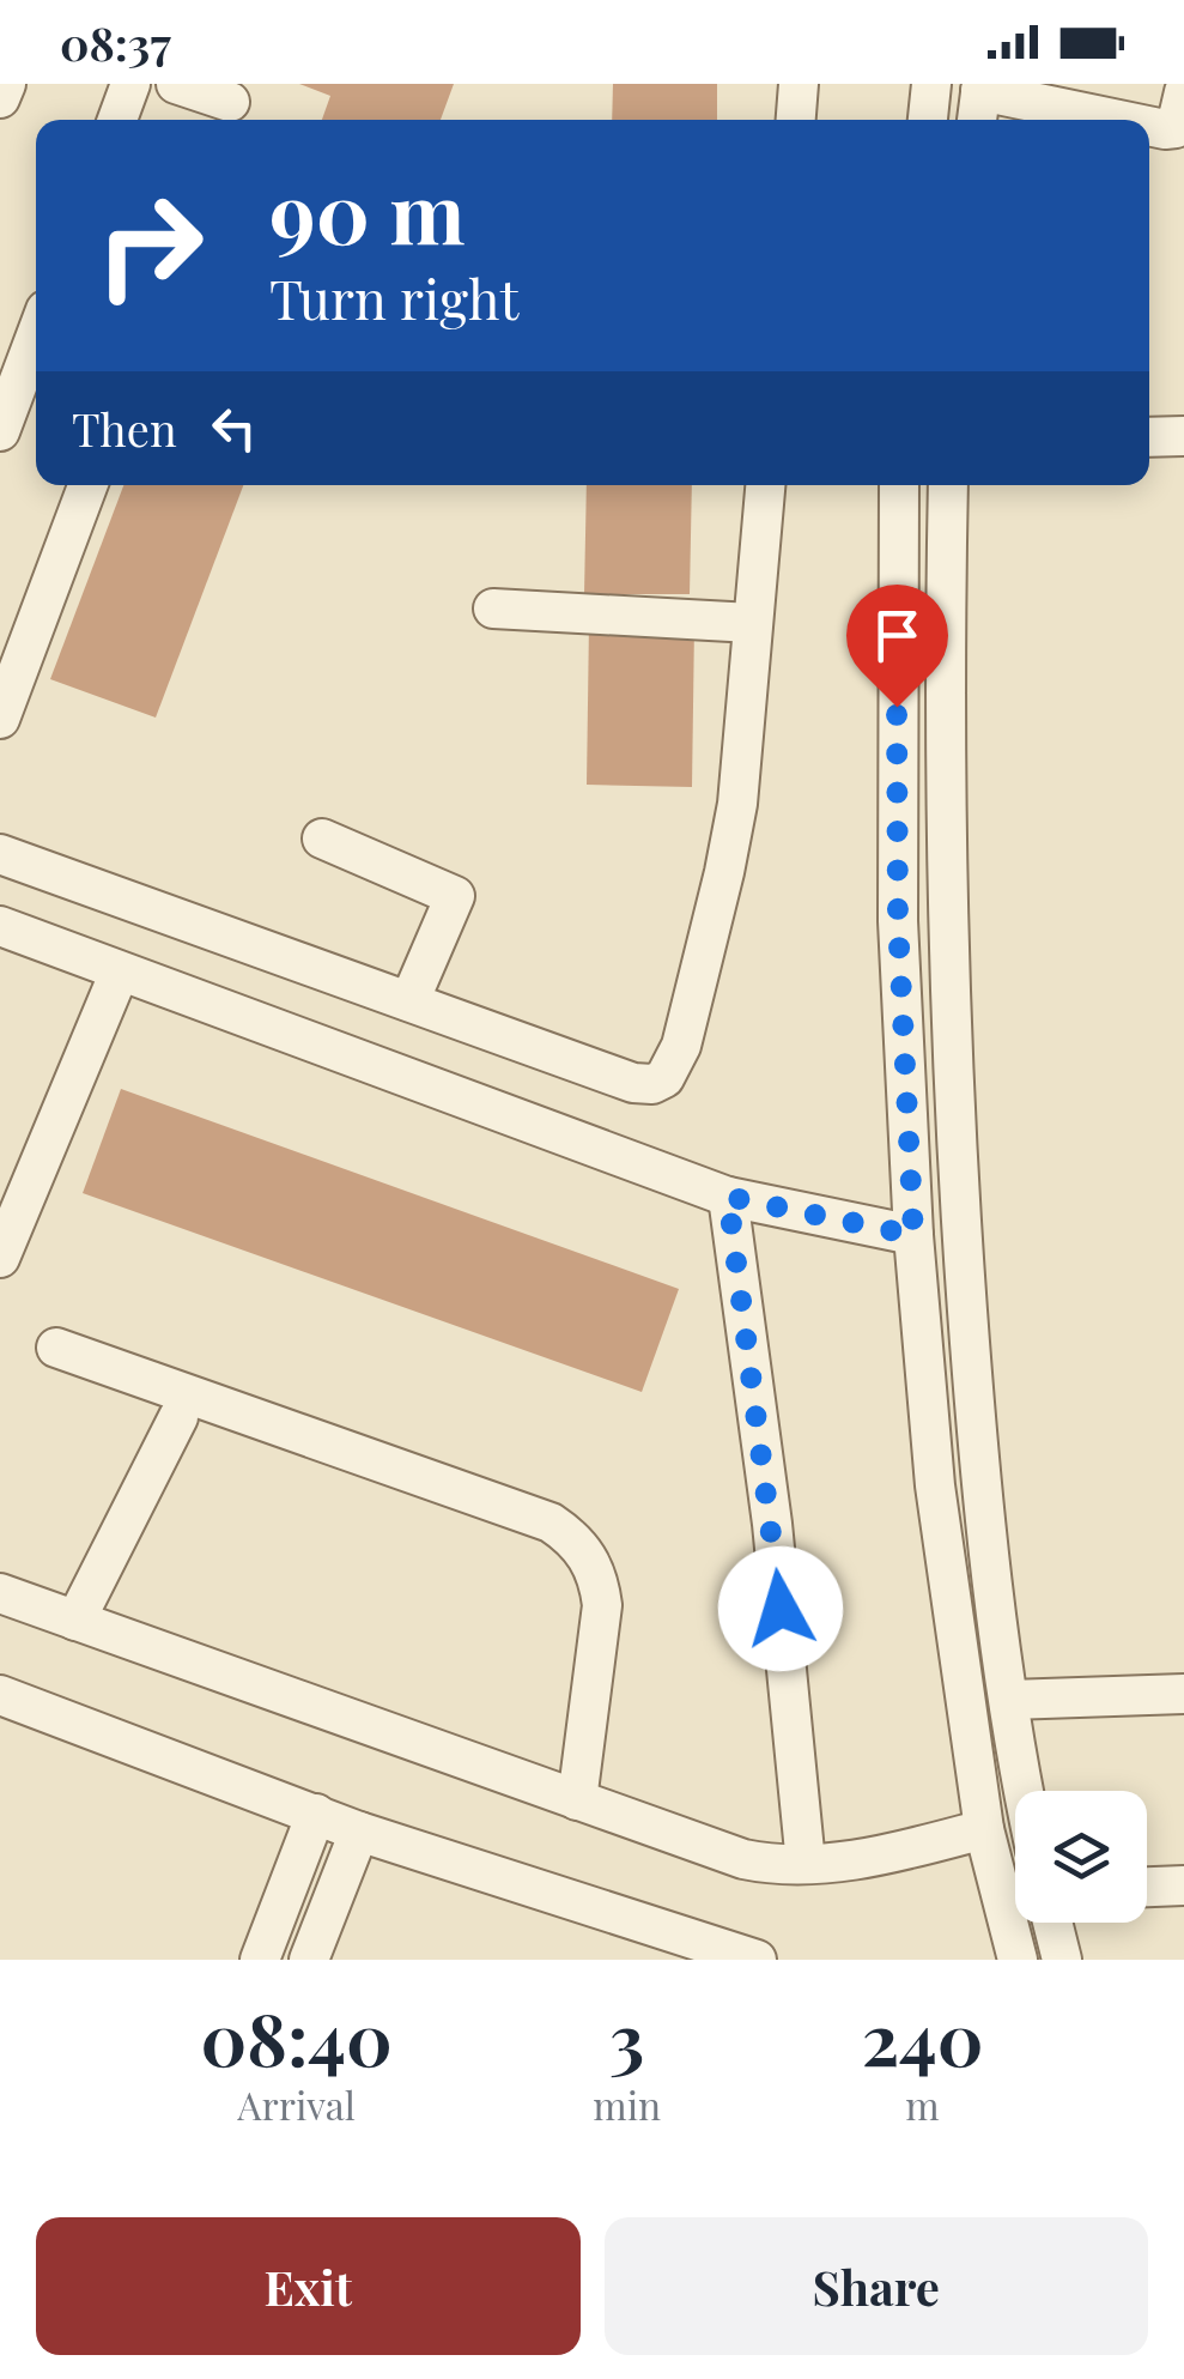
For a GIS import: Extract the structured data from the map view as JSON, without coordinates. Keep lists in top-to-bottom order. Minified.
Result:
{"page":{"status":"08:37","turn":["90 m","Turn right"],"then":"Then","eta":["08:40","Arrival","3","min","240","m"],"buttons":["Exit","Share"]}}
